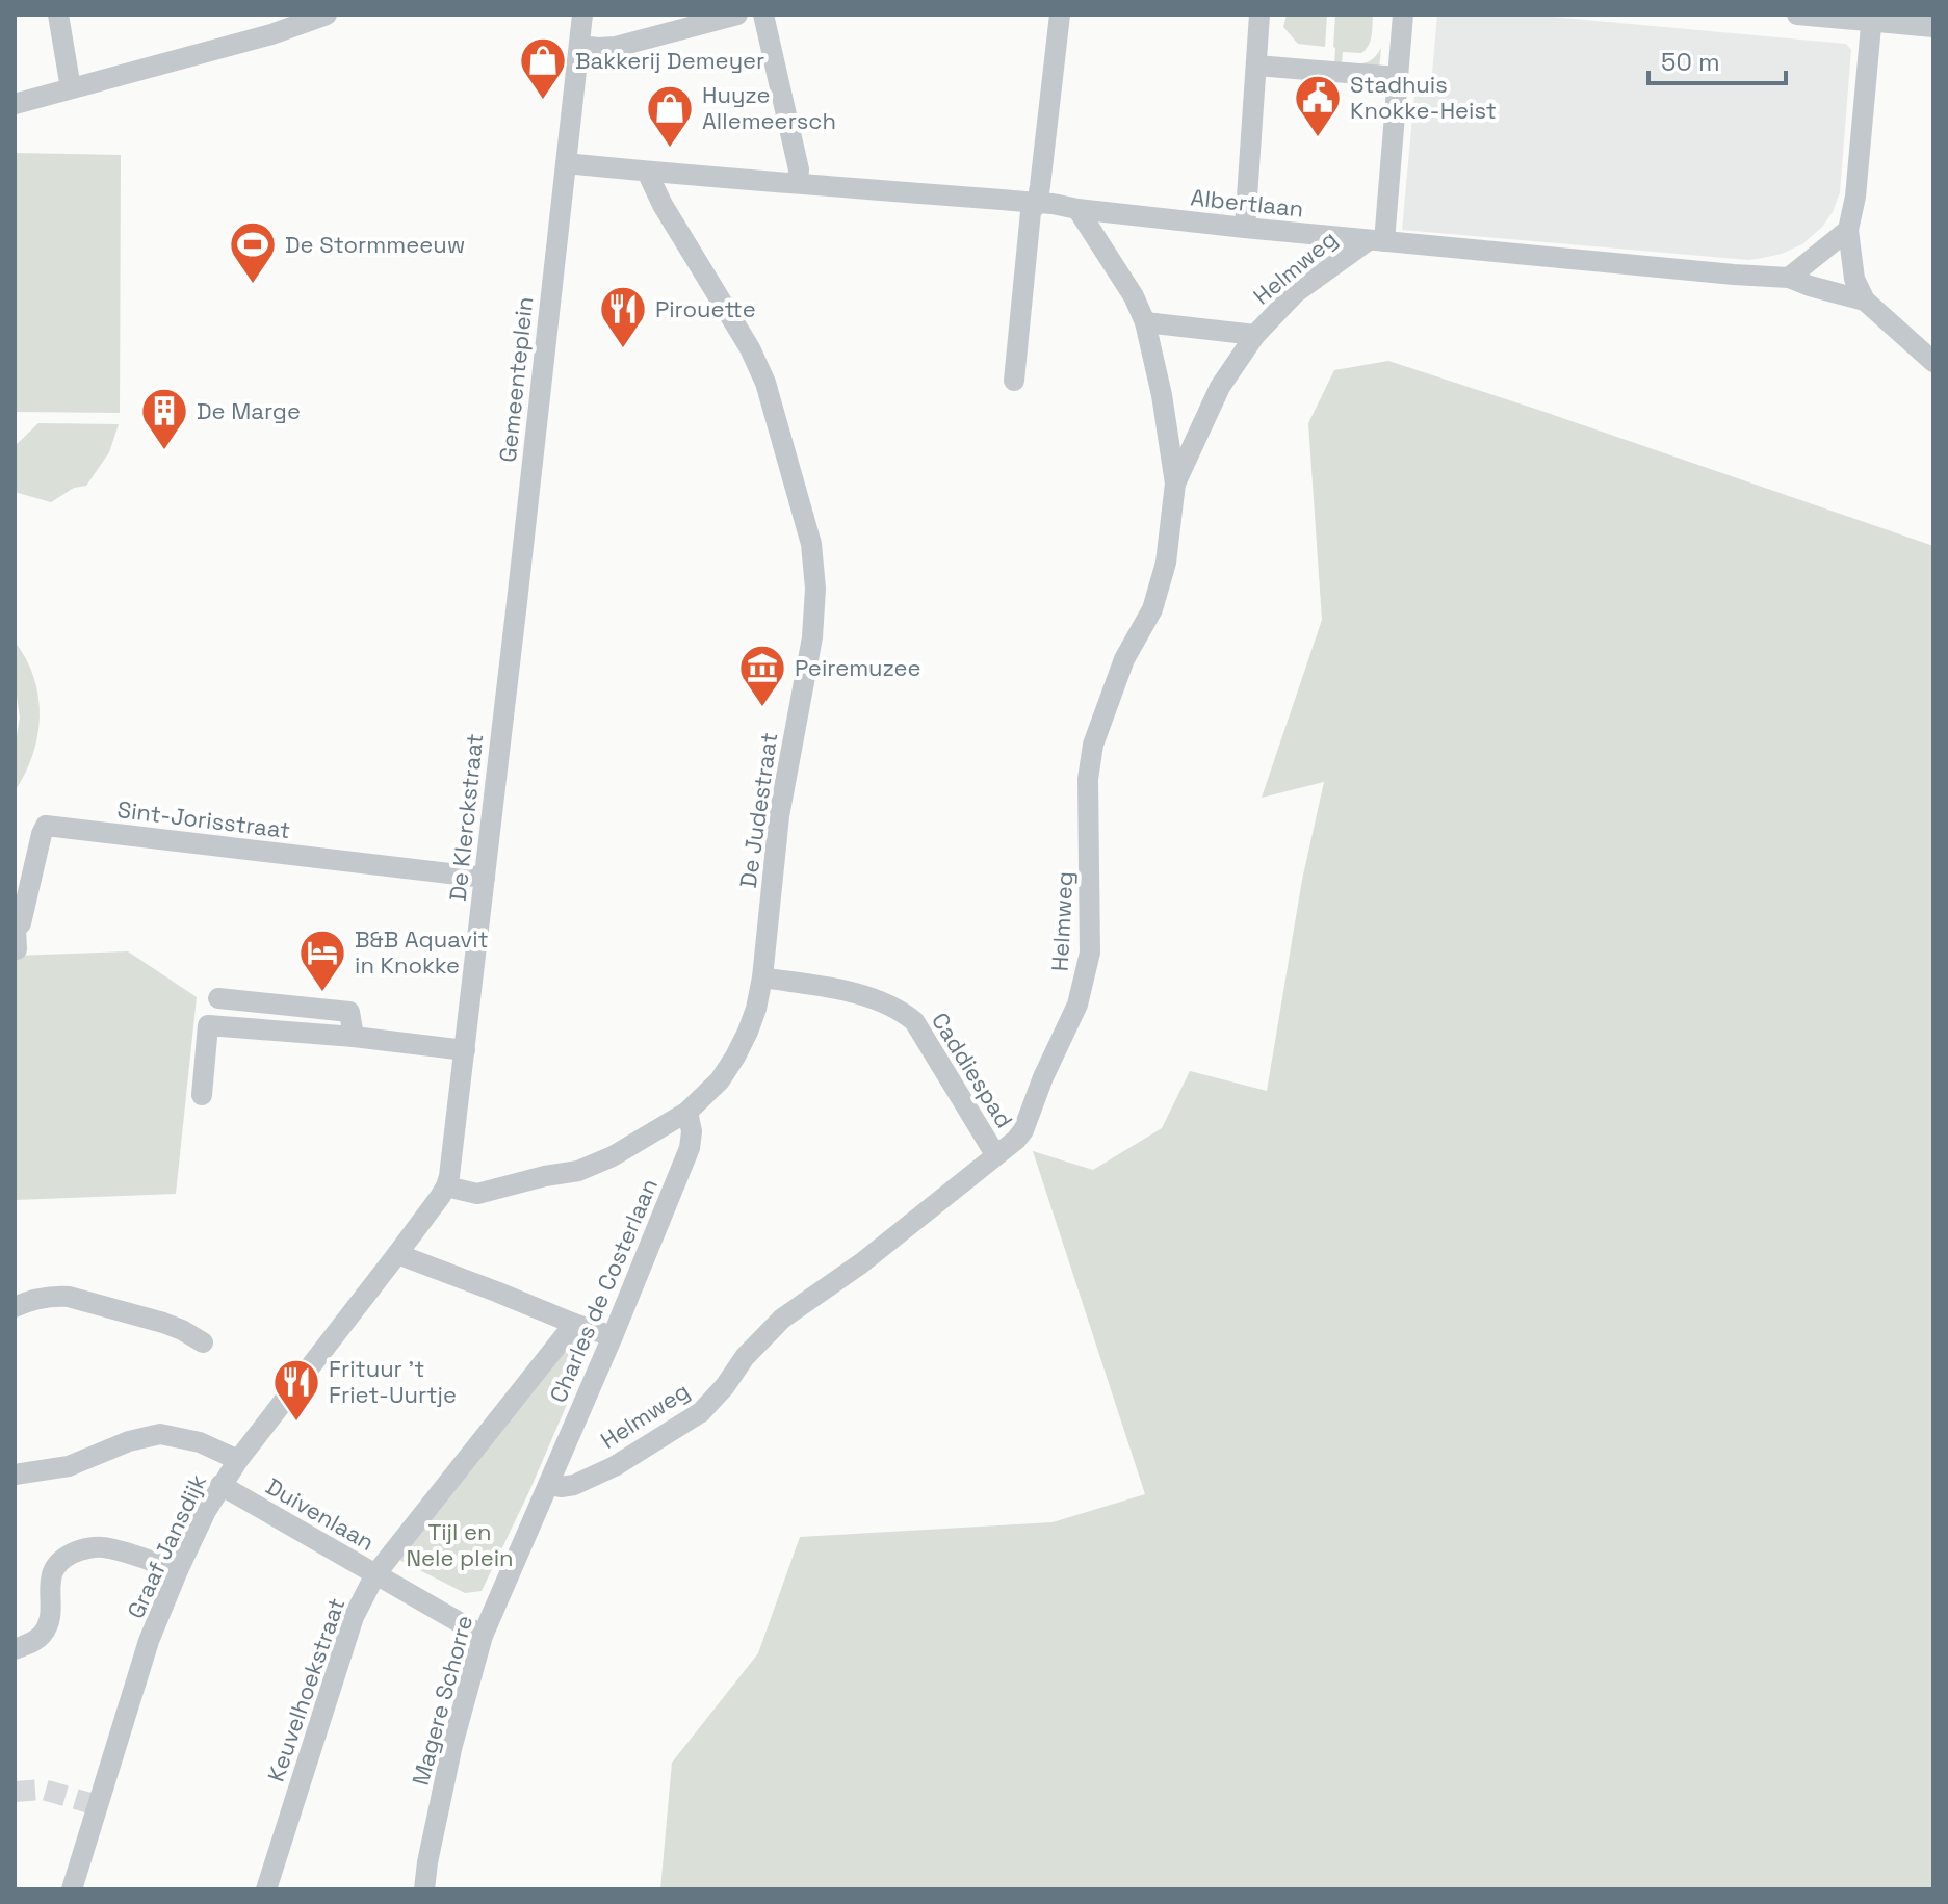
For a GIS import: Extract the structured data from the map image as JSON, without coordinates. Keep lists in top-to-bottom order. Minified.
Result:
{"streets":{"street":["Albertlaan","Helmweg","Gemeenteplein","De Judestraat","De Klerckstraat","Sint-Jorisstraat","Caddiespad","Charles de Costerlaan","Duivenlaan","Graaf Jansdijk","Keuvelhoekstraat","Magere Schorre"]},"crossings":[["Albertlaan","Helmweg"],["Albertlaan","De Judestraat"],["Helmweg","Caddiespad"],["Helmweg","Charles de Costerlaan"],["Helmweg","Magere Schorre"],["Gemeenteplein","De Klerckstraat"],["De Judestraat","De Klerckstraat"],["De Judestraat","Caddiespad"],["De Judestraat","Charles de Costerlaan"],["De Judestraat","Graaf Jansdijk"],["De Klerckstraat","Sint-Jorisstraat"],["De Klerckstraat","Graaf Jansdijk"],["Charles de Costerlaan","Magere Schorre"],["Duivenlaan","Graaf Jansdijk"],["Duivenlaan","Keuvelhoekstraat"],["Duivenlaan","Magere Schorre"]],"parks":["Tijl en Nele plein"],"places":{"shop":["Bakkerij Demeyer","Huyze Allemeersch"],"public building":["Stadhuis Knokke-Heist"],"sports":["De Stormmeeuw"],"restaurant":["Pirouette","Frituur 't Friet-Uurtje"],"building":["De Marge"],"museum":["Peiremuzee"],"hotel":["B&B Aquavit in Knokke"]},"scale_bar":"50 m"}
